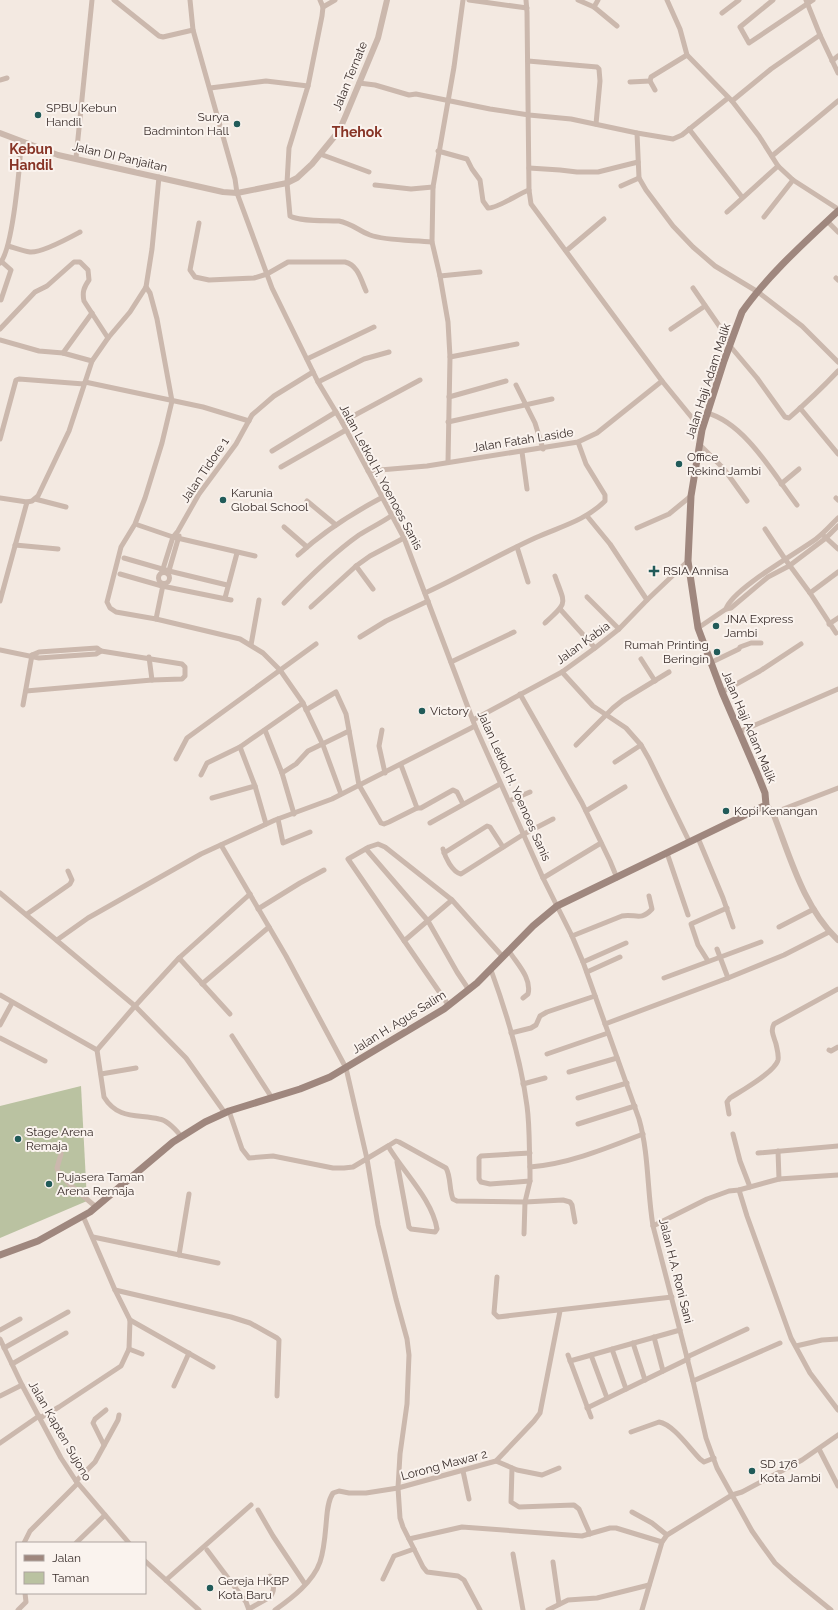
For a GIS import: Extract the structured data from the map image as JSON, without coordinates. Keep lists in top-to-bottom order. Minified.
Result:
{"streets":{"main road":["Jalan Haji Adam Malik","Jalan H. Agus Salim"],"street":["Jalan Ternate","Jalan DI Panjaitan","Jalan Fatah Laside","Jalan Tidore 1","Jalan Letkol H. Yoenoes Sanis","Jalan Kabia","Jalan H.A. Roni Sani","Jalan Kapten Sujono","Lorong Mawar 2"]},"crossings":[["Jalan Ternate","Jalan DI Panjaitan"],["Jalan Ternate","Jalan Letkol H. Yoenoes Sanis"],["Jalan DI Panjaitan","Jalan Letkol H. Yoenoes Sanis"],["Jalan Haji Adam Malik","Jalan Kabia"],["Jalan Fatah Laside","Jalan Letkol H. Yoenoes Sanis"],["Jalan Tidore 1","Jalan Letkol H. Yoenoes Sanis"],["Jalan Letkol H. Yoenoes Sanis","Jalan Kabia"],["Jalan Letkol H. Yoenoes Sanis","Jalan H. Agus Salim"],["Jalan Letkol H. Yoenoes Sanis","Jalan H.A. Roni Sani"],["Jalan H. Agus Salim","Jalan H.A. Roni Sani"]],"districts":["Thehok","Kebun Handil"],"places":{"other":["SPBU Kebun Handil","Surya Badminton Hall","Office Rekind Jambi","Karunia Global School","JNA Express Jambi","Rumah Printing Beringin","Victory","Kopi Kenangan","Stage Arena Remaja","Pujasera Taman Arena Remaja","SD 176 Kota Jambi","Gereja HKBP Kota Baru"],"health":["RSIA Annisa"]},"legend":["Jalan","Taman"]}
